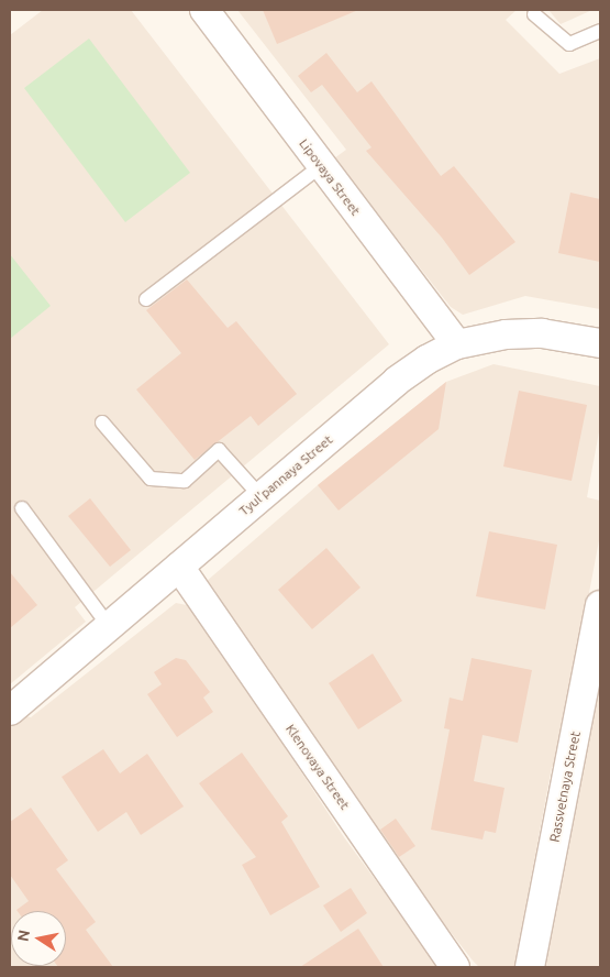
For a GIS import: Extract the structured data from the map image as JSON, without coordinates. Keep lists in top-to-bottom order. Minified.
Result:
{"streets":{"street":["Lipovaya Street","Tyul'pannaya Street","Klenovaya Street","Rassvetnaya Street"]},"crossings":[["Lipovaya Street","Tyul'pannaya Street"],["Tyul'pannaya Street","Klenovaya Street"]],"north":"left"}
